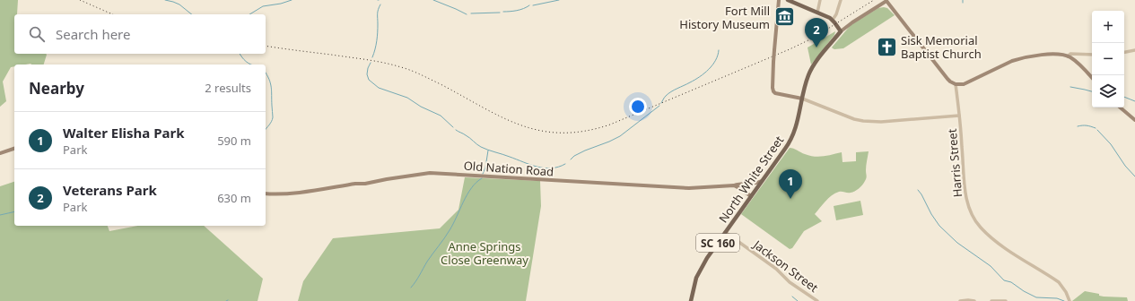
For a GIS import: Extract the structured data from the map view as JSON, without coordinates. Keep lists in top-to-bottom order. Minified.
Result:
{"streets":{"main road":["Old Nation Road","North White Street","SC 160"],"street":["Harris Street","Jackson Street"]},"crossings":[["Old Nation Road","North White Street"],["North White Street","Jackson Street"]],"parks":["Anne Springs Close Greenway"],"places":{"museum":["Fort Mill History Museum"],"church":["Sisk Memorial Baptist Church"]},"page":{"map_buttons":["+","−"],"search":"Search here","pins":["2","1"],"heading":["Nearby","2 results"],"list":[{"mark":"1","name":"Walter Elisha Park","note":"Park","value":"590 m"},{"mark":"2","name":"Veterans Park","note":"Park","value":"630 m"}]}}
